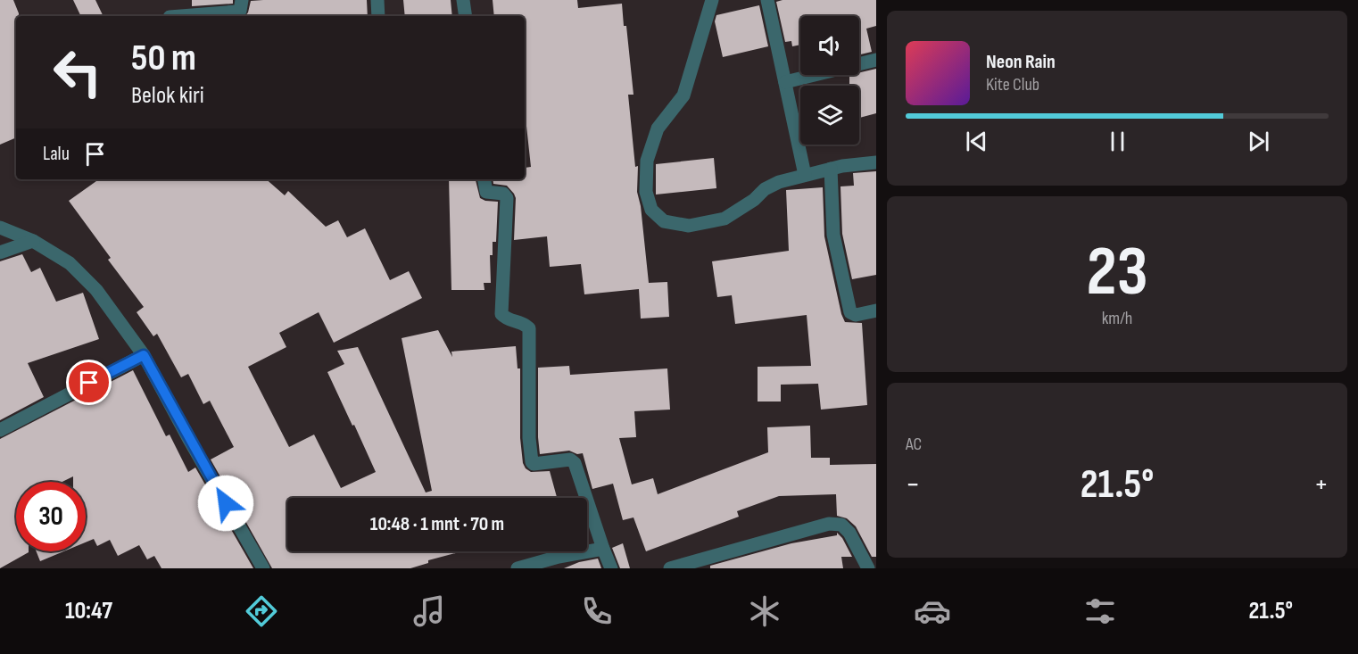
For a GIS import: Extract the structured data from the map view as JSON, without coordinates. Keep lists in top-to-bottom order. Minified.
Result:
{"page":{"turn":["50 m","Belok kiri"],"song":["Neon Rain","Kite Club"],"then":"Lalu","tile":[["23","km/h"],"AC"],"heat":["−","21.5°","+"],"limit":"30","trip":"10:48 · 1 mnt · 70 m","tabs":["10:47","21.5°"]}}
